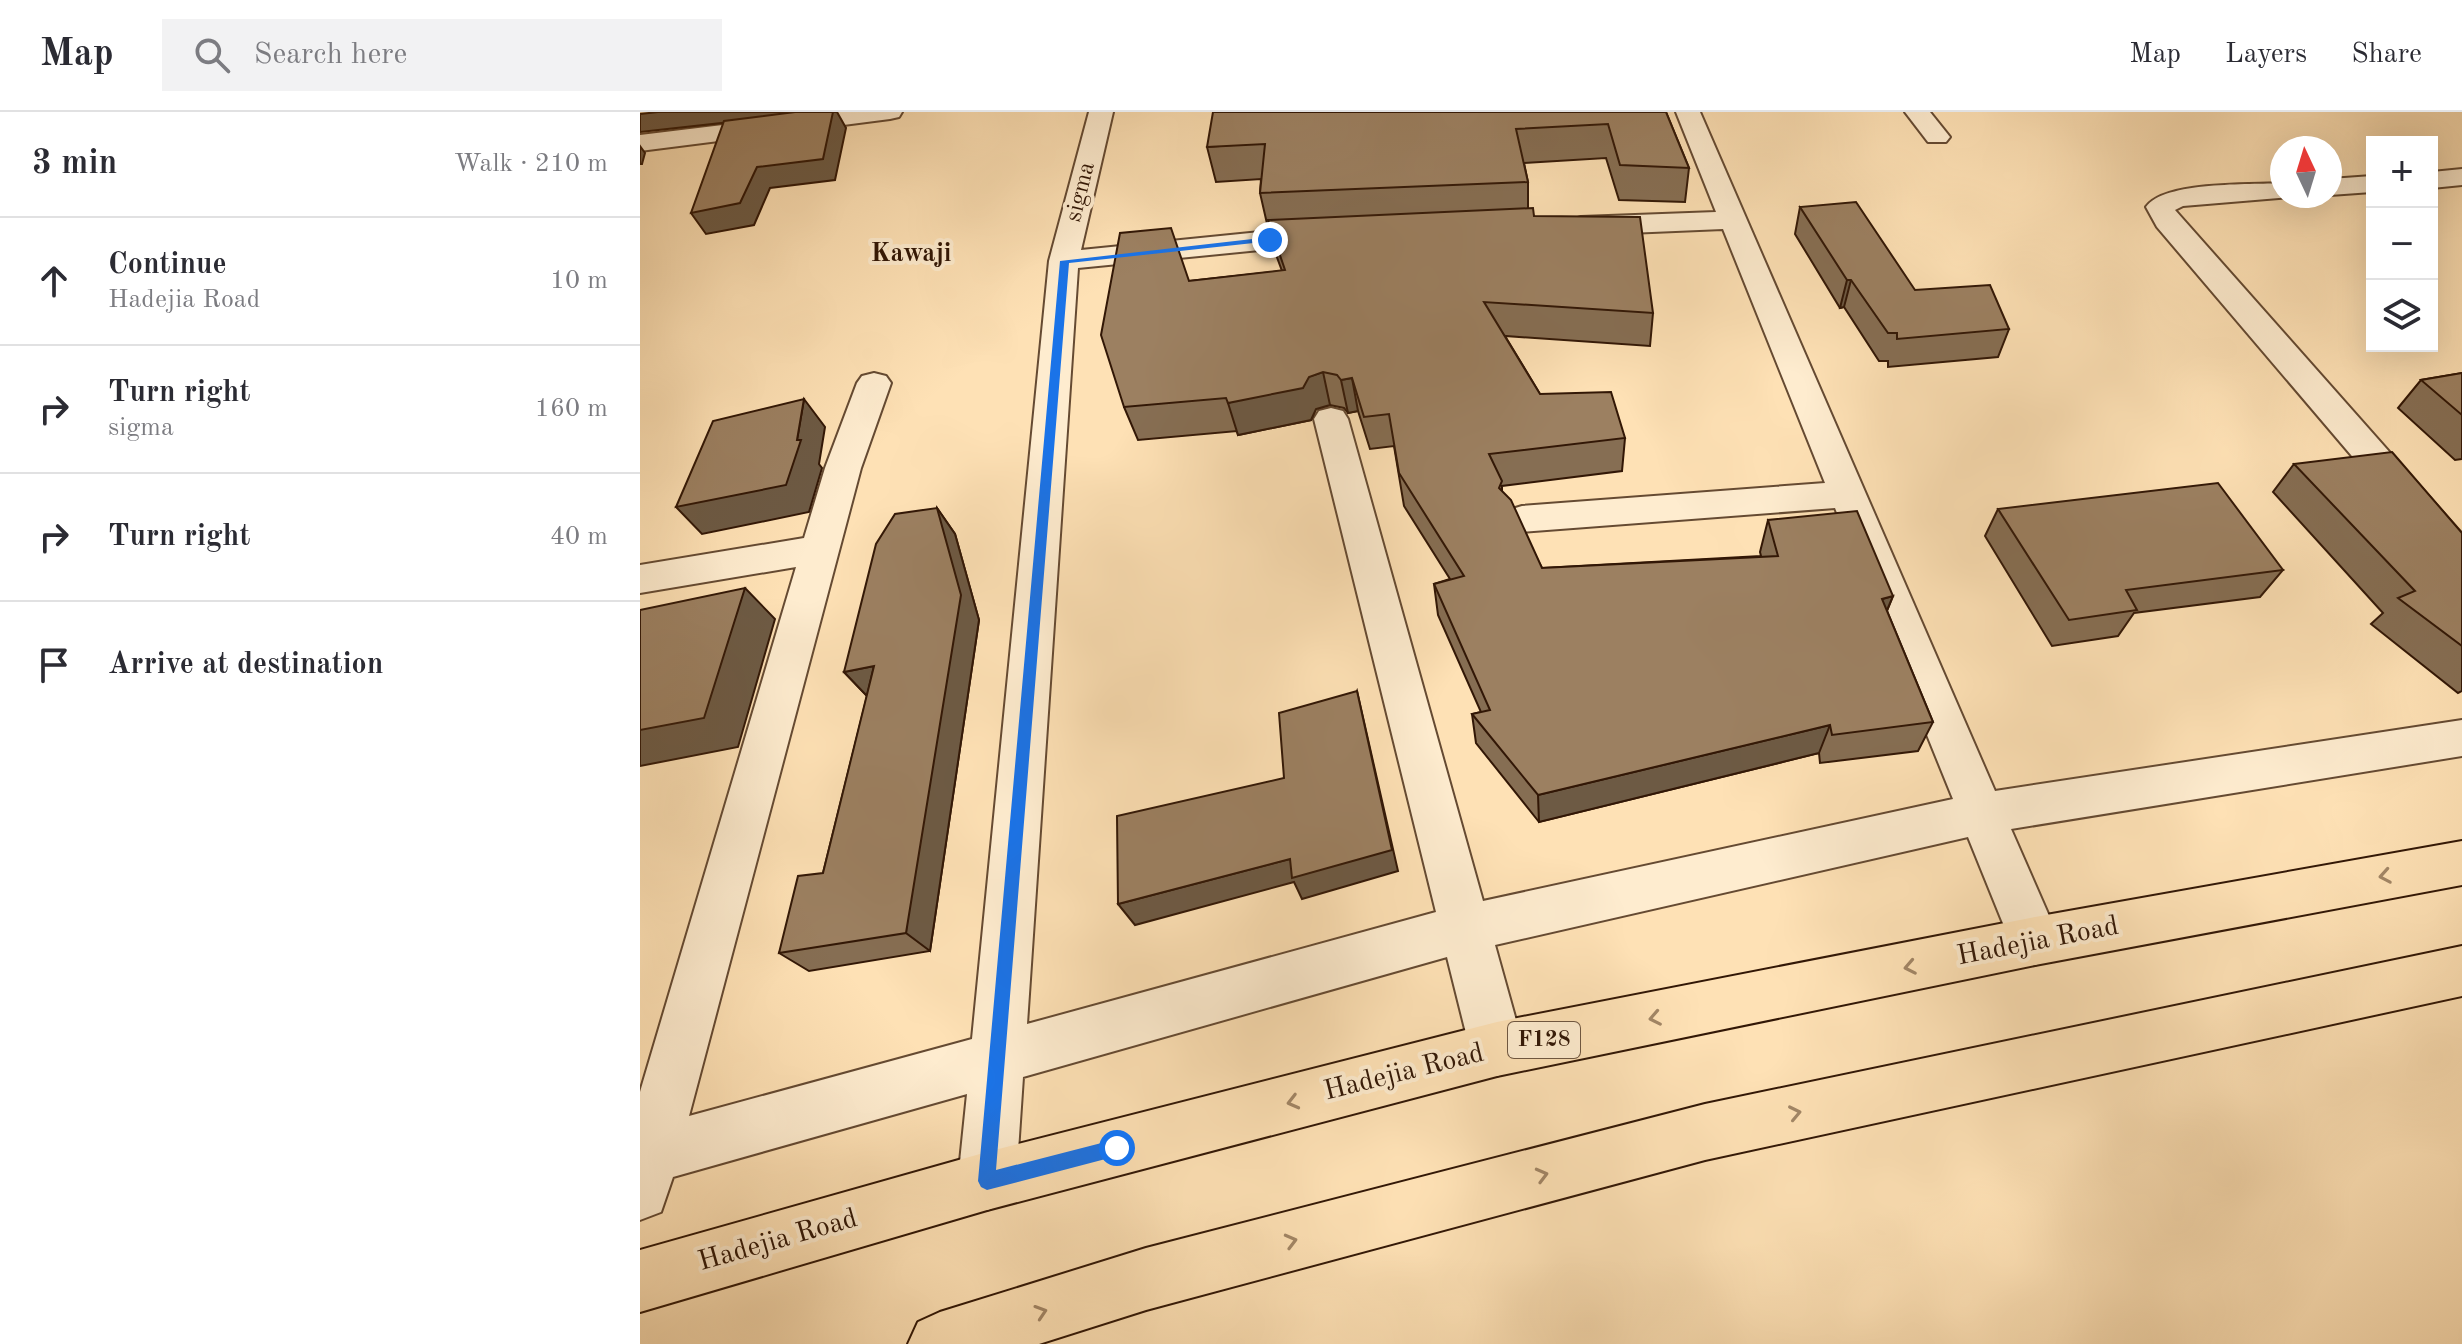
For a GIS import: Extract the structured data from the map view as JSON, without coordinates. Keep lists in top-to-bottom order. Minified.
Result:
{"streets":{"main road":["Hadejia Road","F128"],"street":["sigma"]},"crossings":[["sigma","Hadejia Road"]],"districts":["Kawaji"],"north":"top","page":{"header":"Map","search":"Search here","nav":["Map","Layers","Share"],"heading":["3 min","Walk · 210 m"],"map_buttons":["+","−"],"list":[["Continue","Hadejia Road","10 m"],["Turn right","sigma","160 m"],["Turn right","40 m"],"Arrive at destination"]}}
